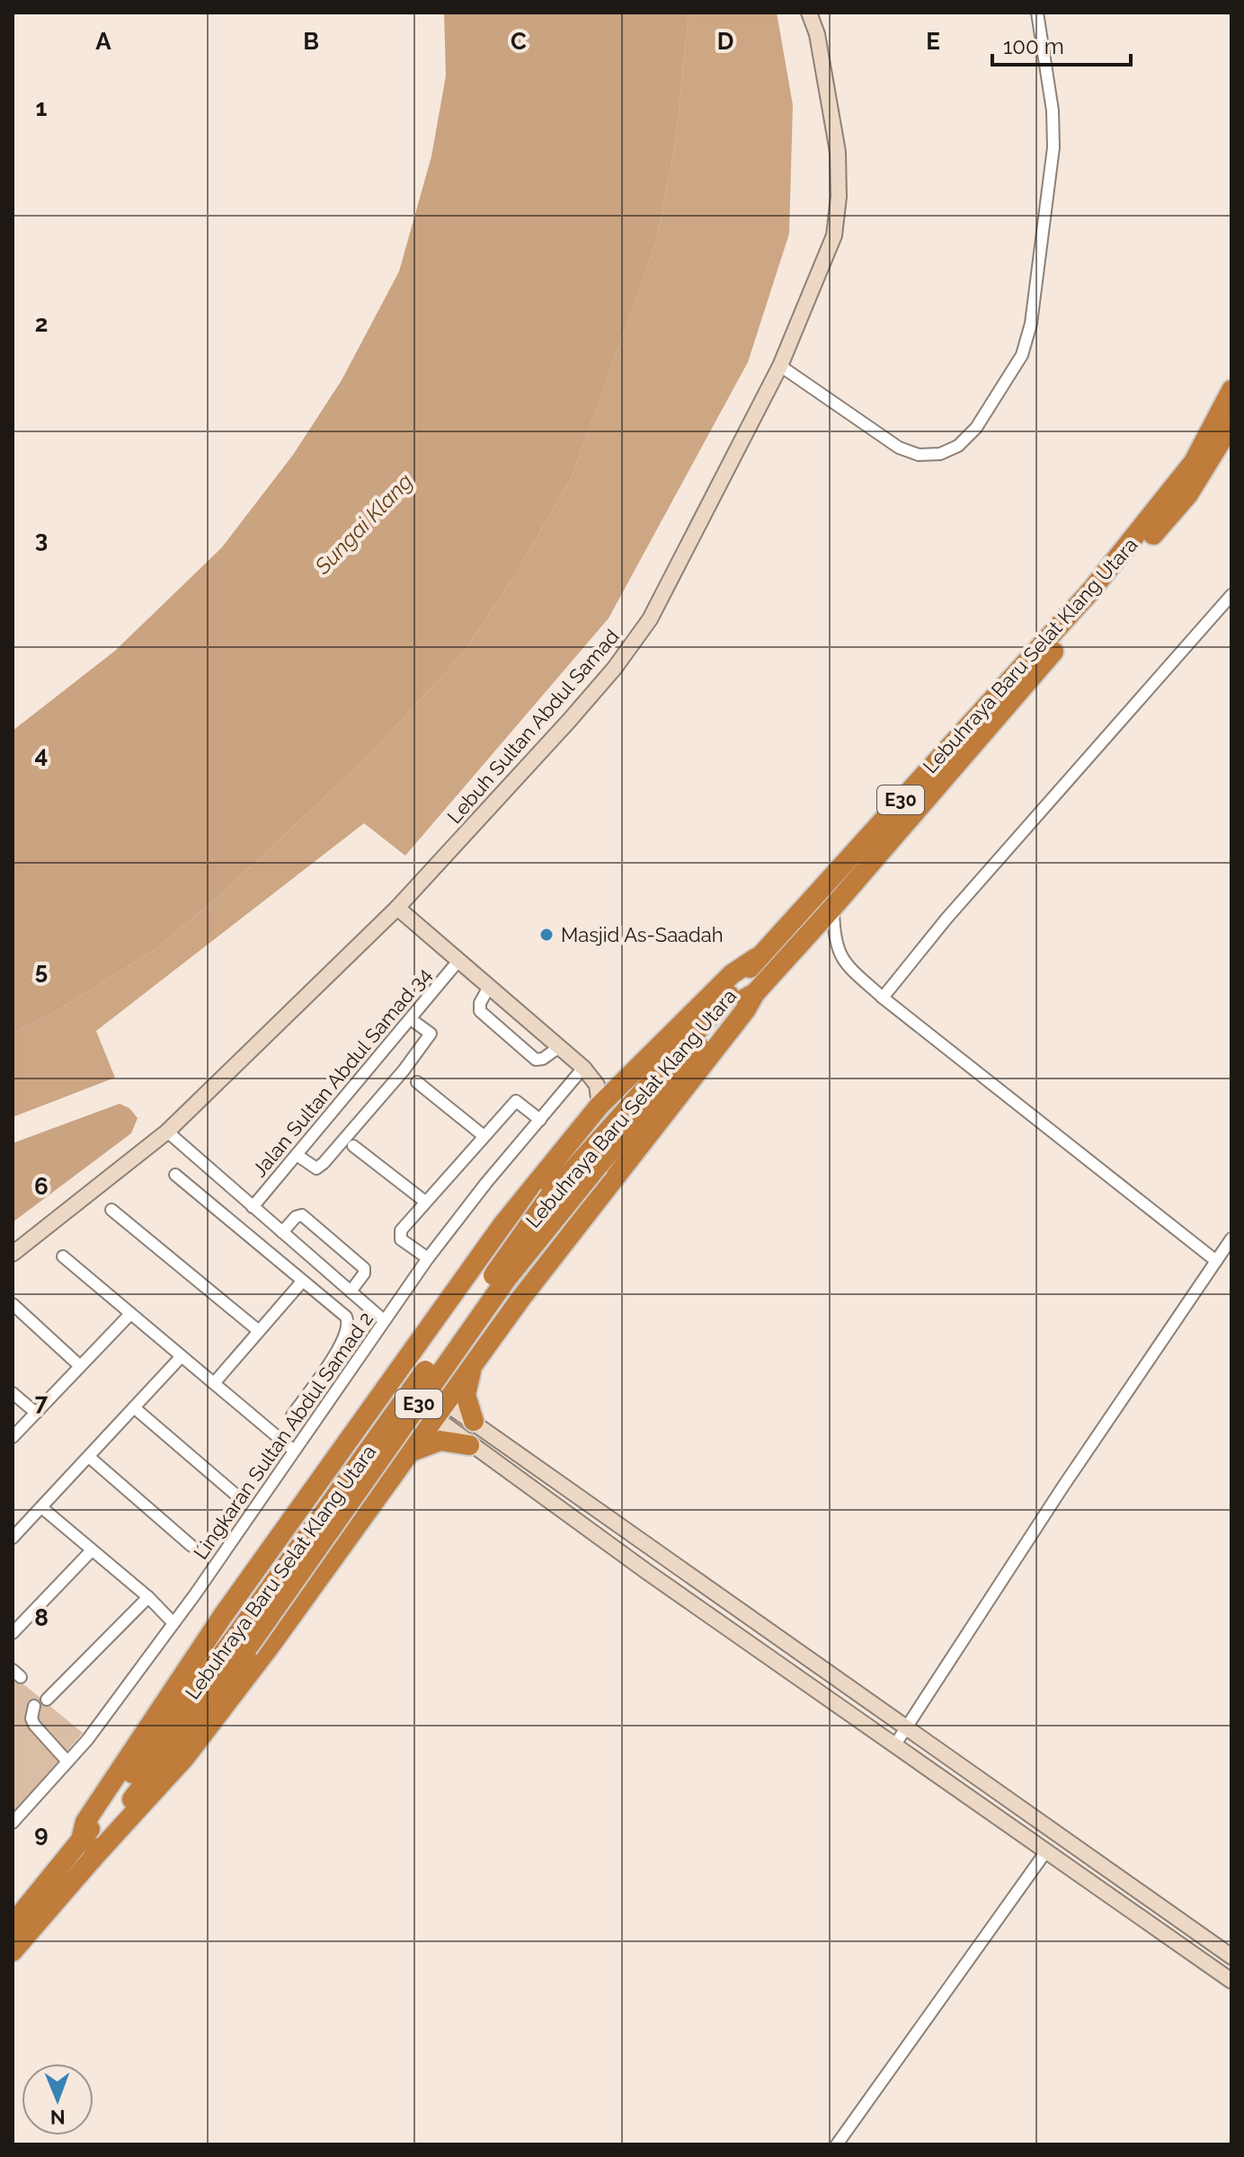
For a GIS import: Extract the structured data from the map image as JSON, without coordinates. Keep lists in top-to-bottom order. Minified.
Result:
{"streets":{"highway":["Lebuhraya Baru Selat Klang Utara","E30"],"street":["Lebuh Sultan Abdul Samad","Jalan Sultan Abdul Samad 34","Lingkaran Sultan Abdul Samad 2"]},"water":["Sungai Klang"],"places":["Masjid As-Saadah"],"scale_bar":"100 m","north":"bottom","grid":{"columns":["A","B","C","D","E"],"rows":["1","2","3","4","5","6","7","8","9"]}}
